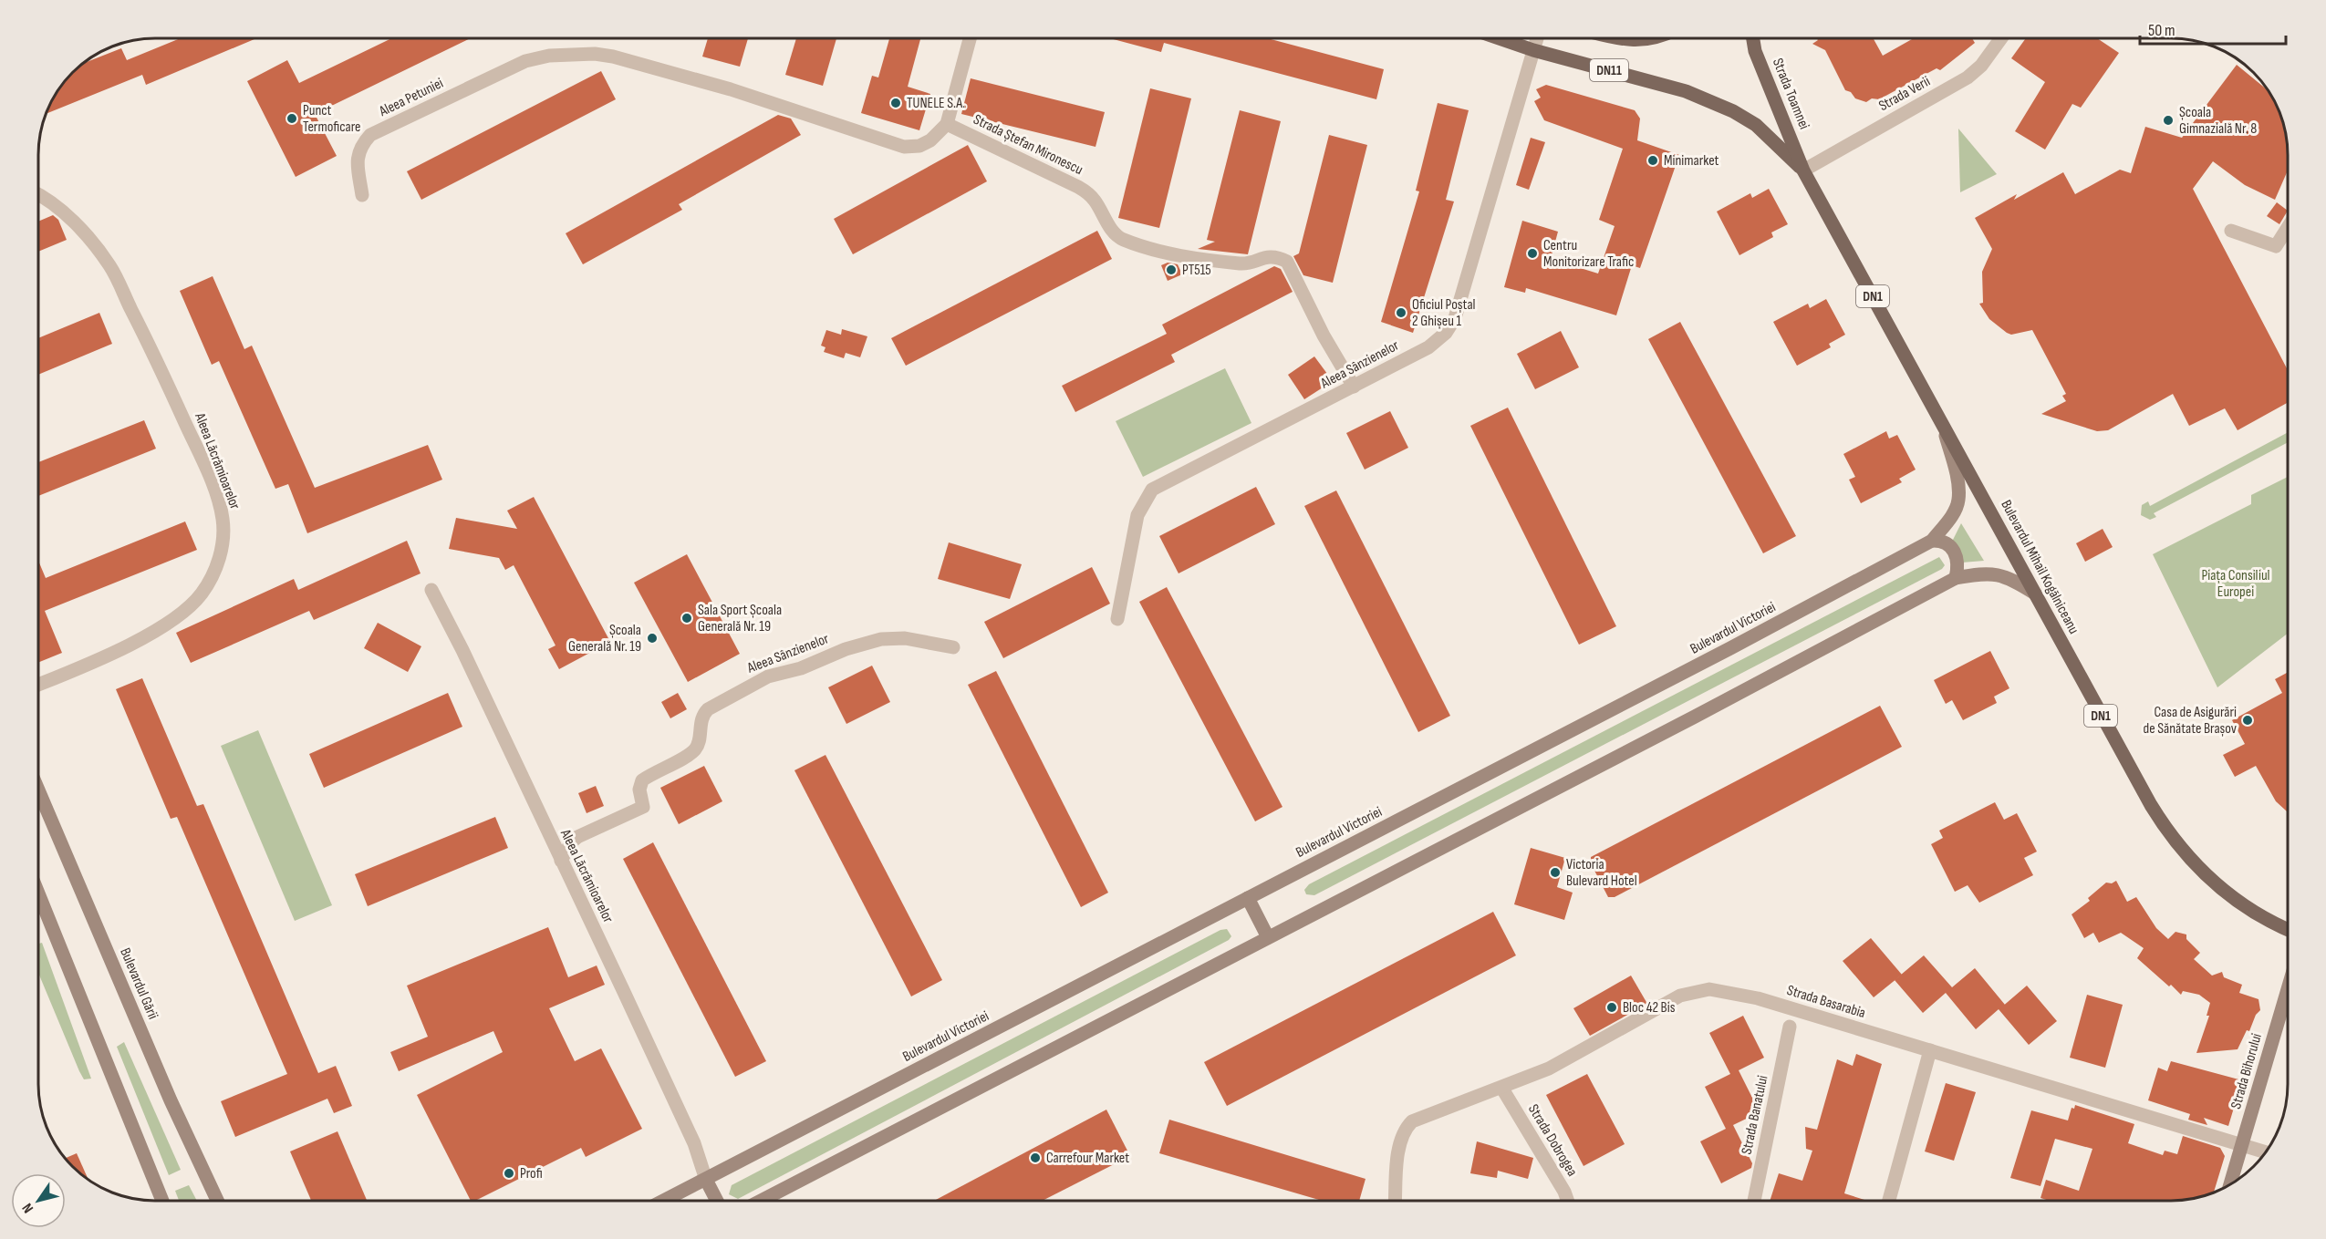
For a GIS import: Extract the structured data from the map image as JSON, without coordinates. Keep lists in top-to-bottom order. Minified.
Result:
{"streets":{"main road":["DN11","Strada Toamnei","DN1","Bulevardul Mihail Kogălniceanu","Bulevardul Victoriei","Bulevardul Gării","Strada Bihorului"],"street":["Strada Verii","Aleea Petuniei","Strada Ștefan Mironescu","Aleea Sânzienelor","Aleea Lăcrămioarelor","Strada Basarabia","Strada Banatului","Strada Dobrogea"]},"crossings":[["DN11","Strada Toamnei"],["DN11","Strada Verii"],["DN11","Aleea Sânzienelor"],["DN11","Bulevardul Mihail Kogălniceanu"],["Strada Toamnei","Strada Verii"],["Strada Toamnei","Bulevardul Mihail Kogălniceanu"],["Strada Verii","Bulevardul Mihail Kogălniceanu"],["Aleea Petuniei","Strada Ștefan Mironescu"],["Strada Ștefan Mironescu","Aleea Sânzienelor"],["Aleea Sânzienelor","Aleea Lăcrămioarelor"],["Aleea Lăcrămioarelor","Bulevardul Victoriei"],["Bulevardul Mihail Kogălniceanu","Bulevardul Victoriei"],["Strada Basarabia","Strada Bihorului"],["Strada Basarabia","Strada Dobrogea"]],"parks":["Piața Consiliul Europei"],"places":["TUNELE S.A.","Punct Termoficare","Școala Gimnazială Nr. 8","Minimarket","Centru Monitorizare Trafic","PT515","Oficiul Poștal 2 Ghișeu 1","Sala Sport Școala Generală Nr. 19","Școala Generală Nr. 19","Casa de Asigurări de Sănătate Brașov","Victoria Bulevard Hotel","Bloc 42 Bis","Carrefour Market","Profi"],"scale_bar":"50 m","north":"bottom left"}
